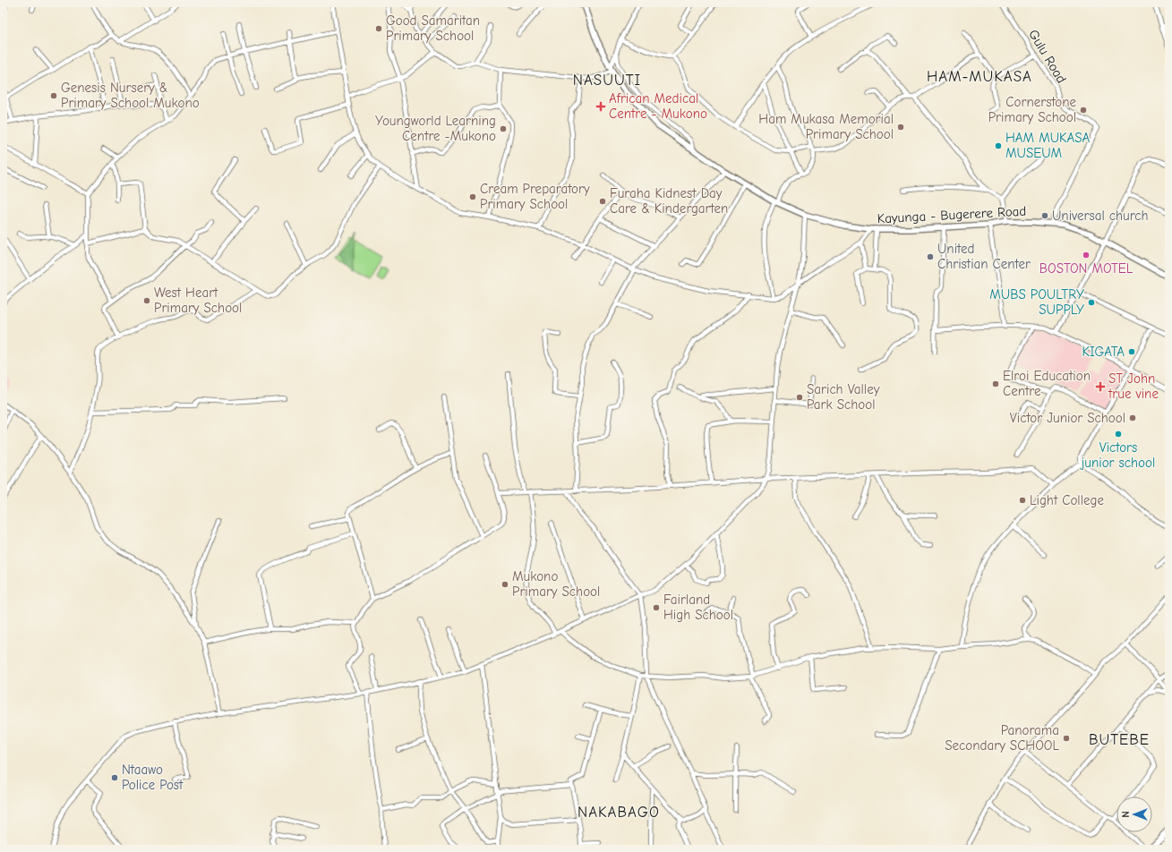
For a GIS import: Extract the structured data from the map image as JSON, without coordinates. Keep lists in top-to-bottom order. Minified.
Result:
{"streets":{"main road":["Kayunga - Bugerere Road"],"street":["Gulu Road"]},"crossings":[["Gulu Road","Kayunga - Bugerere Road"]],"districts":["HAM-MUKASA","NASUUTI","BUTEBE","NAKABAGO"],"places":{"other":["Good Samaritan Primary School","Genesis Nursery & Primary School Mukono","Cornerstone Primary School","Ham Mukasa Memorial Primary School","Youngworld Learning Centre -Mukono","HAM MUKASA MUSEUM","Cream Preparatory Primary School","Furaha Kidnest Day Care & Kindergarten","Universal church","BOSTON MOTEL","United Christian Center","West Heart Primary School","MUBS POULTRY SUPPLY","KIGATA","Elroi Education Centre","Sarich Valley Park School","Victor Junior School","Victors junior school","Light College","Mukono Primary School","Fairland High School","Panorama Secondary SCHOOL","Ntaawo Police Post"],"health":["African Medical Centre - Mukono","ST John true vine"]},"north":"left"}
